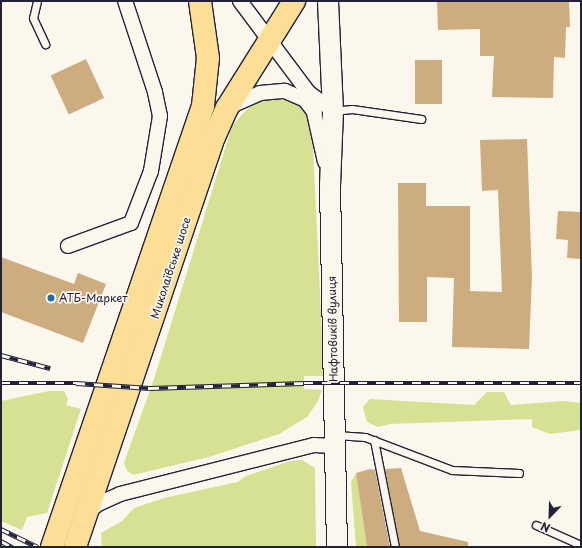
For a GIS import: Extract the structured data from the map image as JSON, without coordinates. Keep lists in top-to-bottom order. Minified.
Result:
{"streets":{"main road":["Миколаївське шосе"],"street":["Нафтовиків вулиця"]},"places":["АТБ-Маркет"],"north":"bottom left"}
